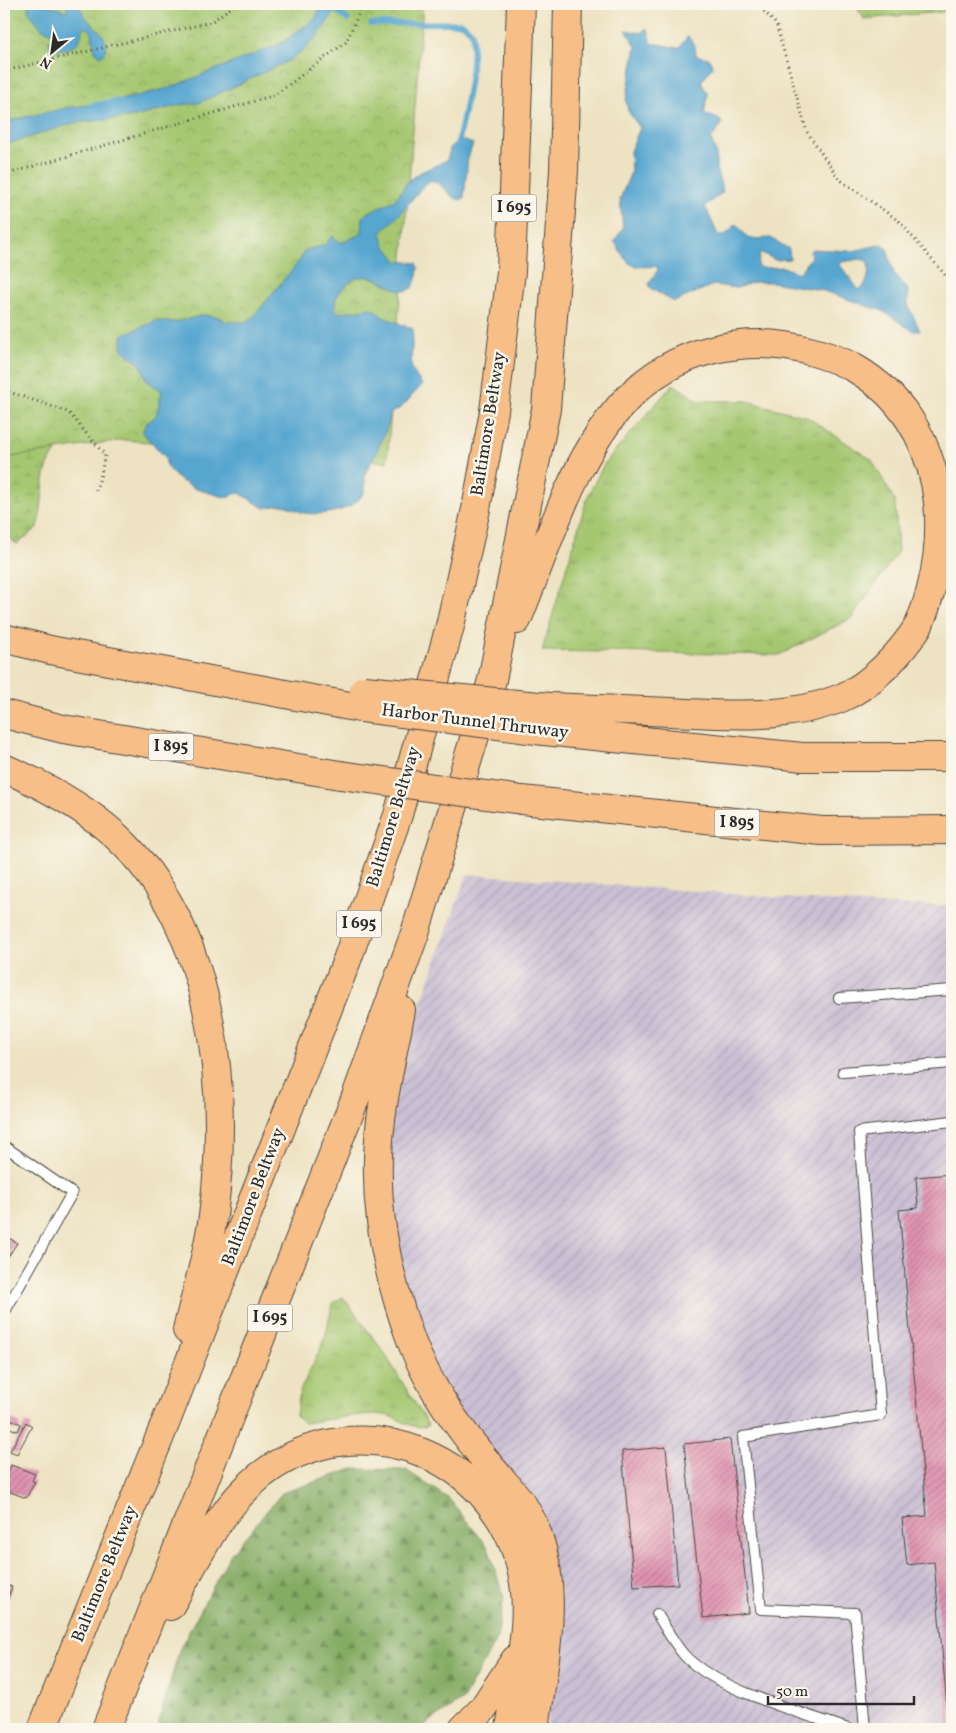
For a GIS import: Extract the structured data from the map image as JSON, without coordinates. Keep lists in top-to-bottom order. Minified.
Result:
{"streets":{"highway":["I 695","Baltimore Beltway","Harbor Tunnel Thruway","I 895"]},"scale_bar":"50 m","north":"bottom left"}
